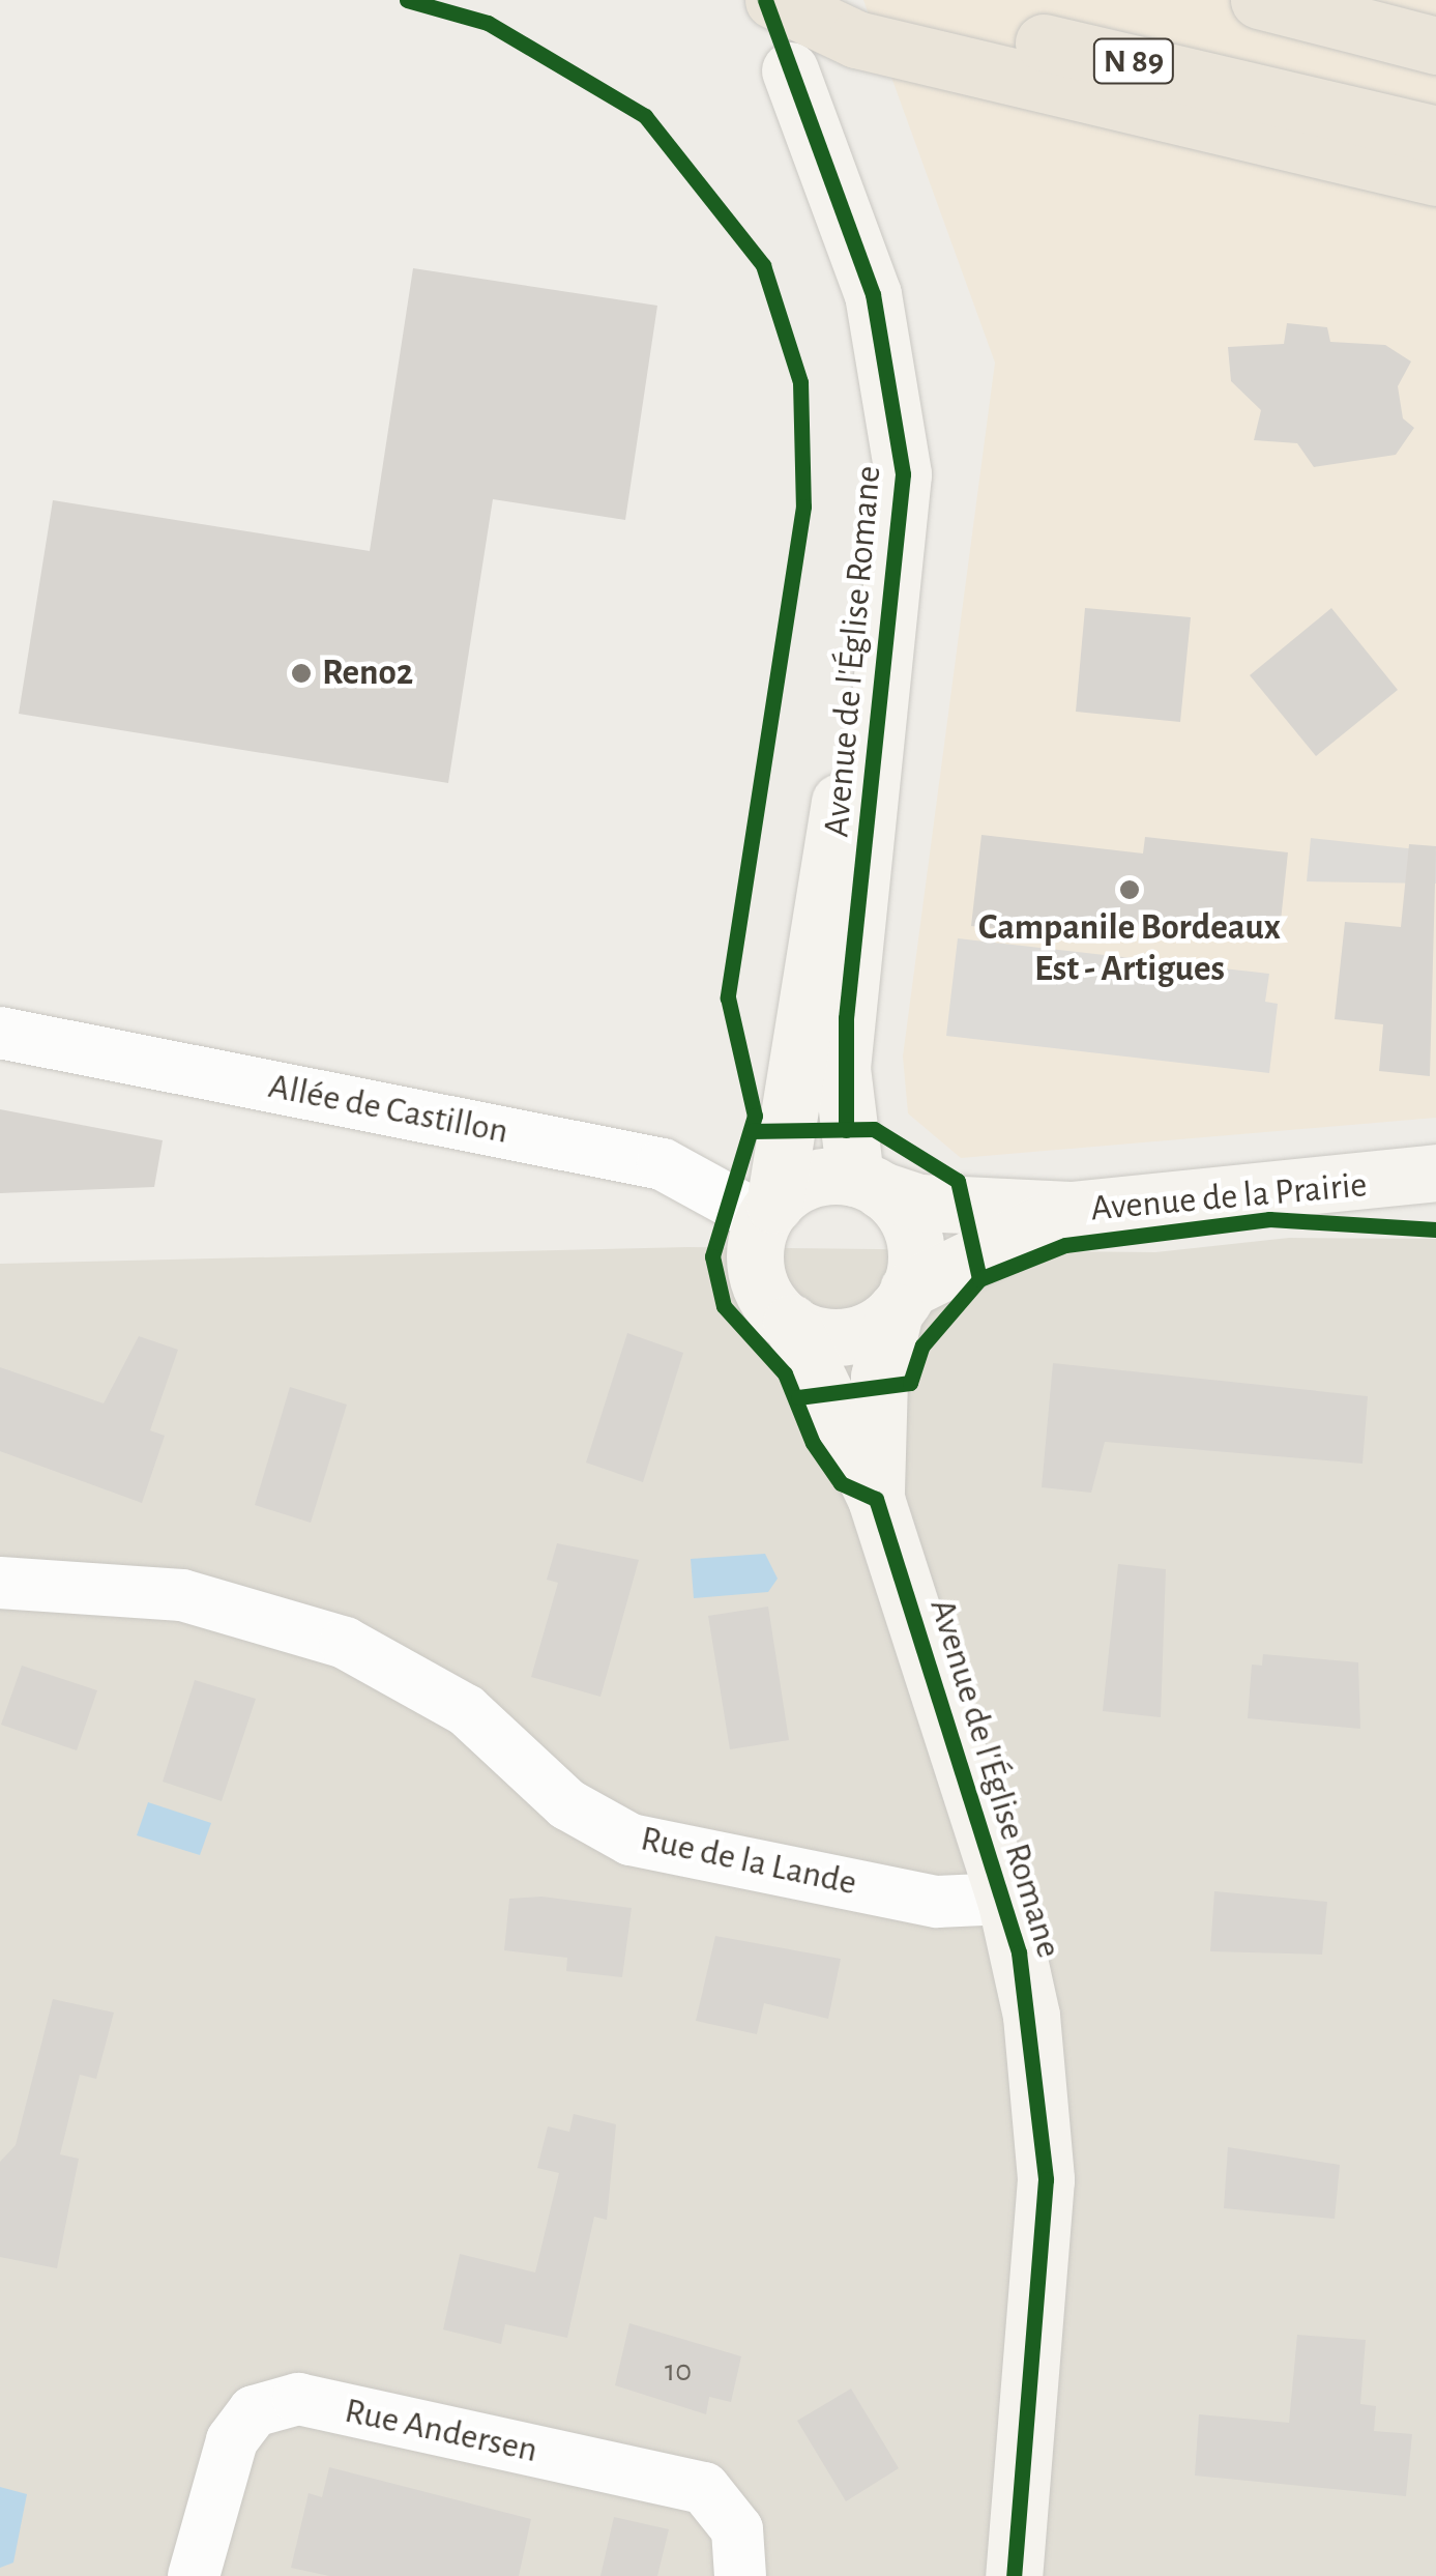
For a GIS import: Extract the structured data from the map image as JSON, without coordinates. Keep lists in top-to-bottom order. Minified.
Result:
{"streets":{"highway":["N 89"],"street":["Avenue de l'Église Romane","Allée de Castillon","Avenue de la Prairie","Rue de la Lande","Rue Andersen"]},"crossings":[["Avenue de l'Église Romane","Allée de Castillon"],["Avenue de l'Église Romane","Avenue de la Prairie"],["Avenue de l'Église Romane","Rue de la Lande"],["Allée de Castillon","Avenue de la Prairie"]],"places":["Reno2","Campanile Bordeaux Est - Artigues"],"house_numbers":["10"]}
